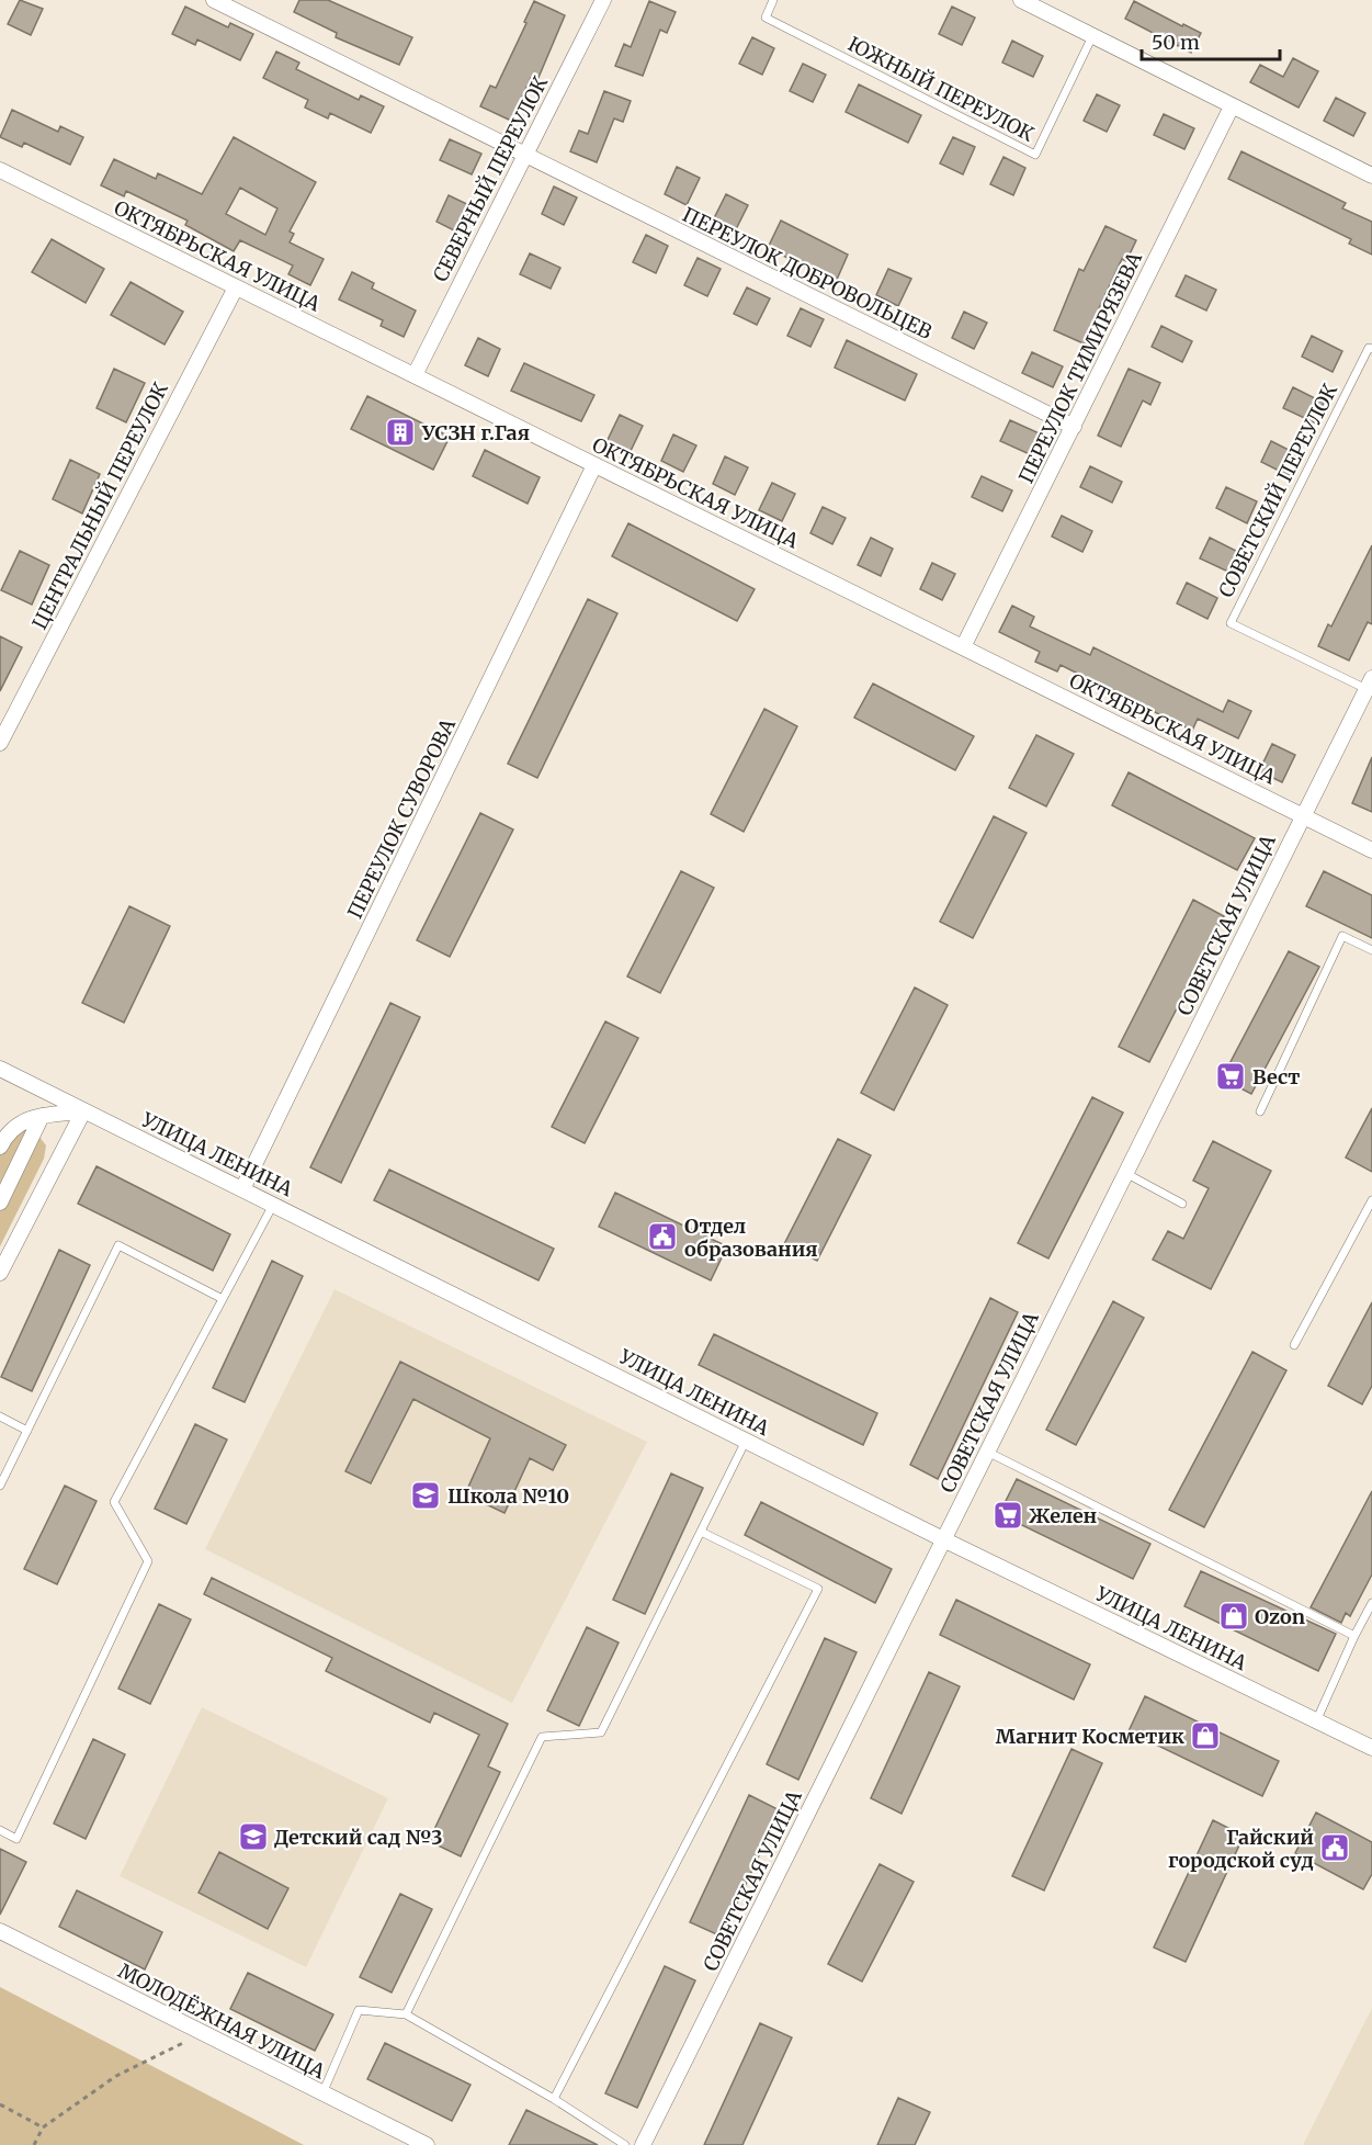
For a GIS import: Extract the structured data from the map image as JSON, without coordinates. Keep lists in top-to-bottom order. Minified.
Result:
{"streets":{"street":["СЕВЕРНЫЙ ПЕРЕУЛОК","ОКТЯБРЬСКАЯ УЛИЦА","ПЕРЕУЛОК ДОБРОВОЛЬЦЕВ","ПЕРЕУЛОК ТИМИРЯЗЕВА","ЦЕНТРАЛЬНЫЙ ПЕРЕУЛОК","ПЕРЕУЛОК СУВОРОВА","СОВЕТСКАЯ УЛИЦА","УЛИЦА ЛЕНИНА","МОЛОДЁЖНАЯ УЛИЦА"],"lane":["ЮЖНЫЙ ПЕРЕУЛОК","СОВЕТСКИЙ ПЕРЕУЛОК"]},"crossings":[["СЕВЕРНЫЙ ПЕРЕУЛОК","ОКТЯБРЬСКАЯ УЛИЦА"],["СЕВЕРНЫЙ ПЕРЕУЛОК","ПЕРЕУЛОК ДОБРОВОЛЬЦЕВ"],["ОКТЯБРЬСКАЯ УЛИЦА","ПЕРЕУЛОК ТИМИРЯЗЕВА"],["ОКТЯБРЬСКАЯ УЛИЦА","ЦЕНТРАЛЬНЫЙ ПЕРЕУЛОК"],["ОКТЯБРЬСКАЯ УЛИЦА","ПЕРЕУЛОК СУВОРОВА"],["ОКТЯБРЬСКАЯ УЛИЦА","СОВЕТСКАЯ УЛИЦА"],["ПЕРЕУЛОК ДОБРОВОЛЬЦЕВ","ПЕРЕУЛОК ТИМИРЯЗЕВА"],["СОВЕТСКИЙ ПЕРЕУЛОК","СОВЕТСКАЯ УЛИЦА"],["ПЕРЕУЛОК СУВОРОВА","УЛИЦА ЛЕНИНА"],["СОВЕТСКАЯ УЛИЦА","УЛИЦА ЛЕНИНА"]],"places":{"building":["УСЗН г.Гая"],"supermarket":["Вест","Желен"],"public building":["Отдел образования","Гайский городской суд"],"school or university":["Школа №10","Детский сад №3"],"shop":["Ozon","Магнит Косметик"]},"scale_bar":"50 m"}
